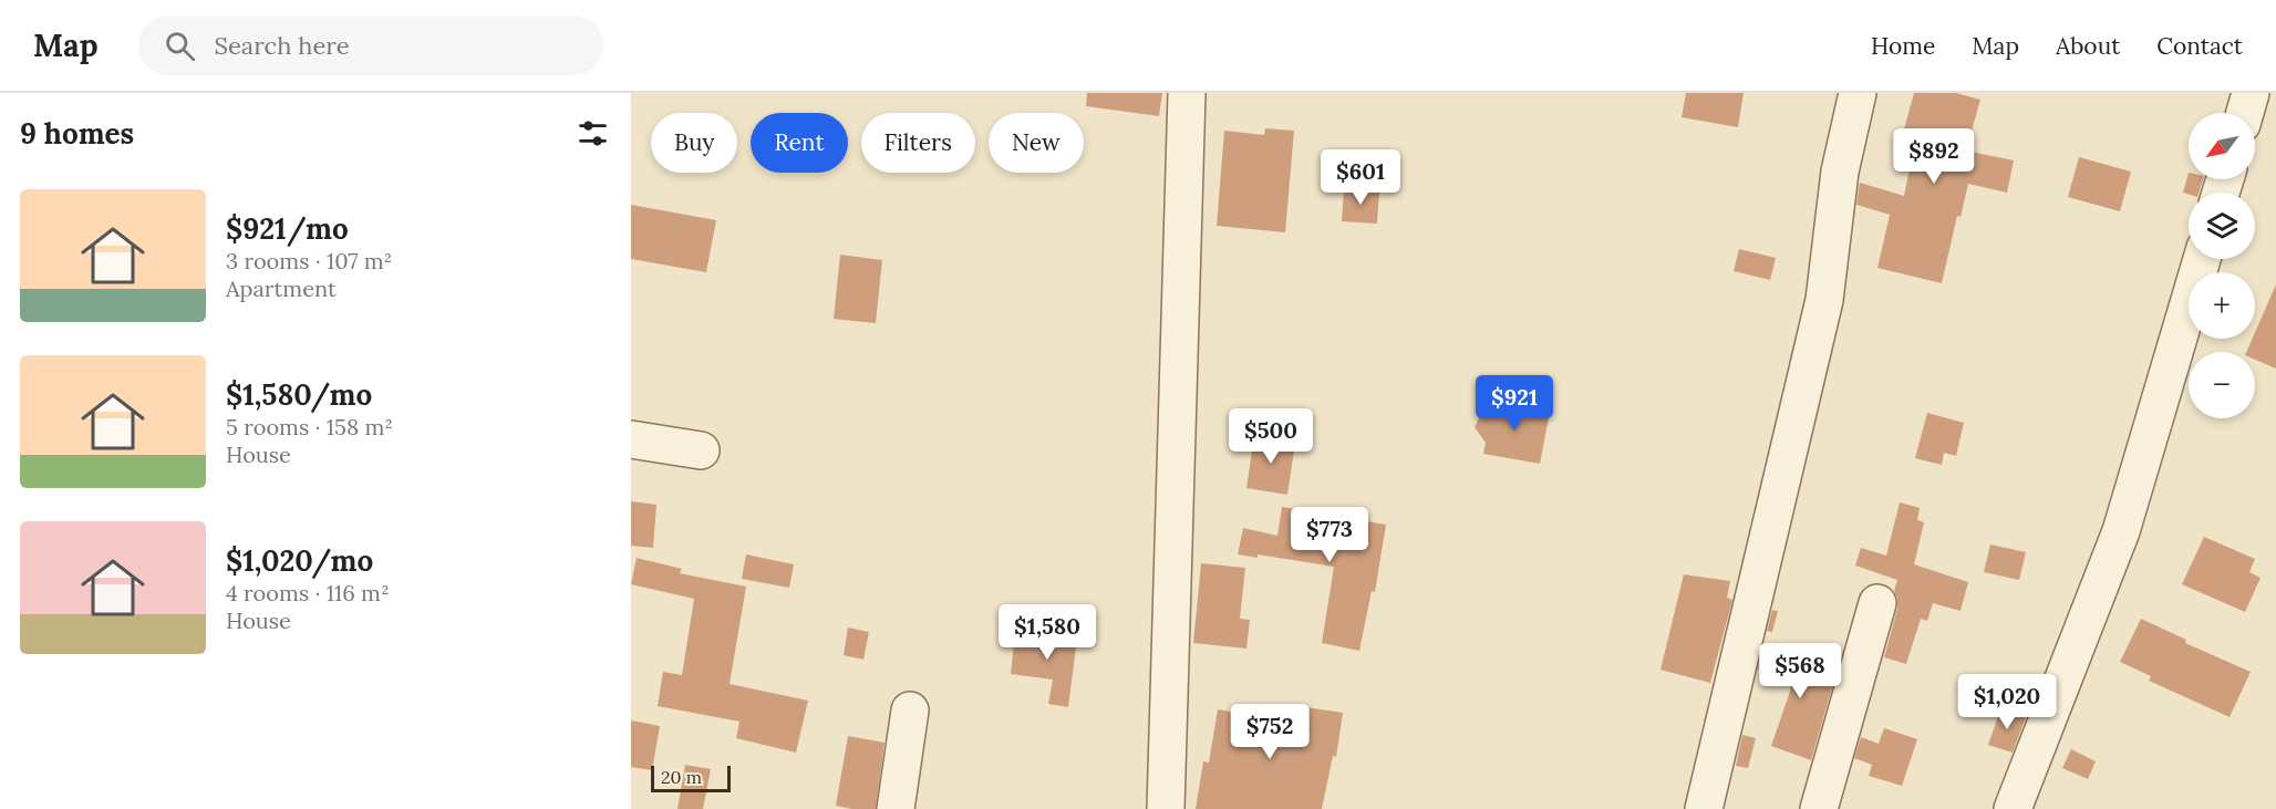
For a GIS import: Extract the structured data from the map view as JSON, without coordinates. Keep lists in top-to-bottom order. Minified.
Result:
{"scale_bar":"20 m","north":"bottom left","page":{"header":"Map","search":"Search here","nav":["Home","Map","About","Contact"],"heading":"9 homes","map_buttons":["+","−"],"chip":["Buy","Rent","Filters","New"],"price":["$892","$601","$921","$500","$773","$1,580","$568","$1,020","$752"],"list":[{"name":"$921/mo","note":"3 rooms · 107 m² · Apartment"},{"name":"$1,580/mo","note":"5 rooms · 158 m² · House"},{"name":"$1,020/mo","note":"4 rooms · 116 m² · House"}],"scale":"20 m"}}
